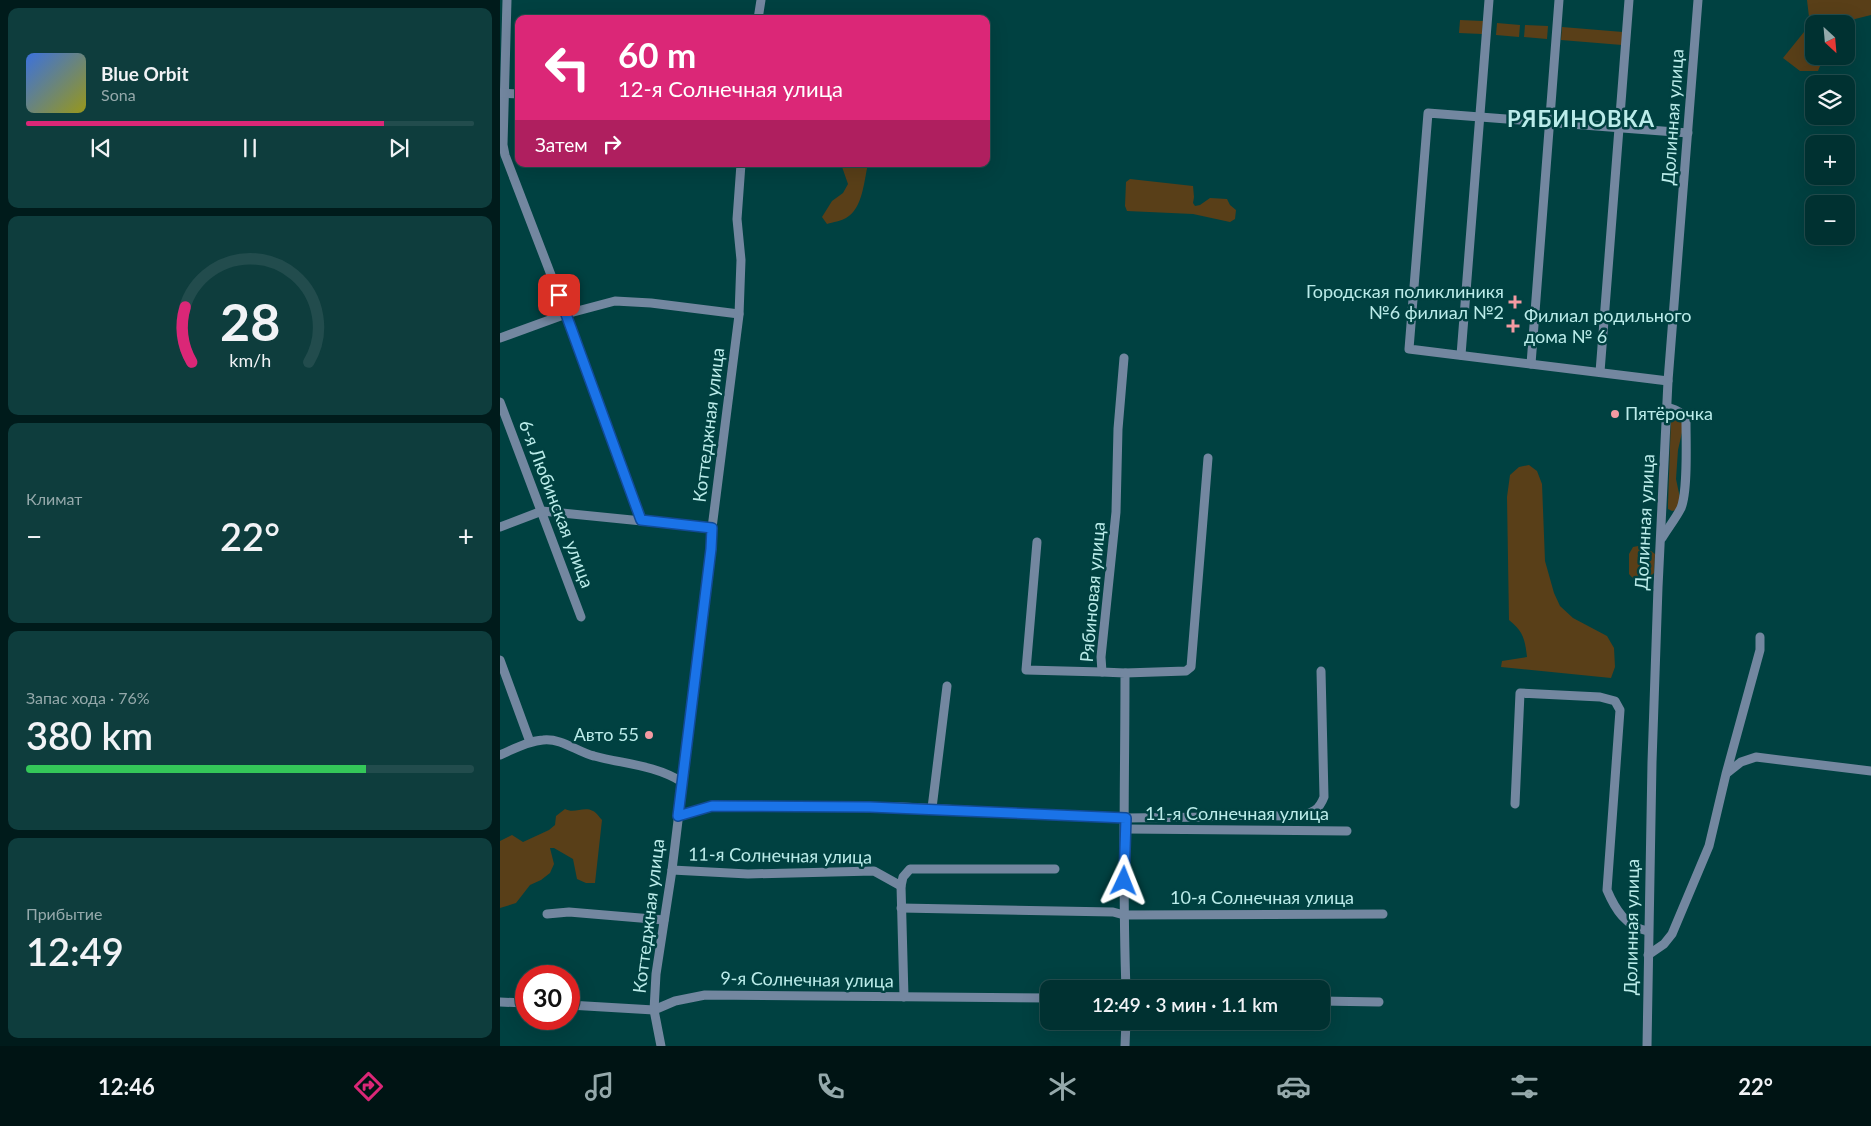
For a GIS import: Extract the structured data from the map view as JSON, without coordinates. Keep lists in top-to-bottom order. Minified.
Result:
{"streets":{"street":["Долинная улица","Коттеджная улица","6-я Любинская улица","Рябиновая улица","11-я Солнечная улица","10-я Солнечная улица","9-я Солнечная улица"]},"crossings":[["Коттеджная улица","11-я Солнечная улица"],["Коттеджная улица","9-я Солнечная улица"]],"districts":["РЯБИНОВКА"],"places":{"health":["Городская поликлиникя №6 филиал №2","Филиал родильного дома № 6"],"other":["Пятёрочка","Авто 55"]},"north":"bottom right","page":{"map_buttons":["+","−"],"turn":["60 m","12-я Солнечная улица"],"song":["Blue Orbit","Sona"],"then":"Затем","tile":["Климат",["Запас хода · 76%","380 km"],["Прибытие","12:49"]],"heat":["−","22°","+"],"limit":"30","trip":"12:49 · 3 мин · 1.1 km","tabs":["12:46","22°"],"gauge":["28","km/h"]}}
